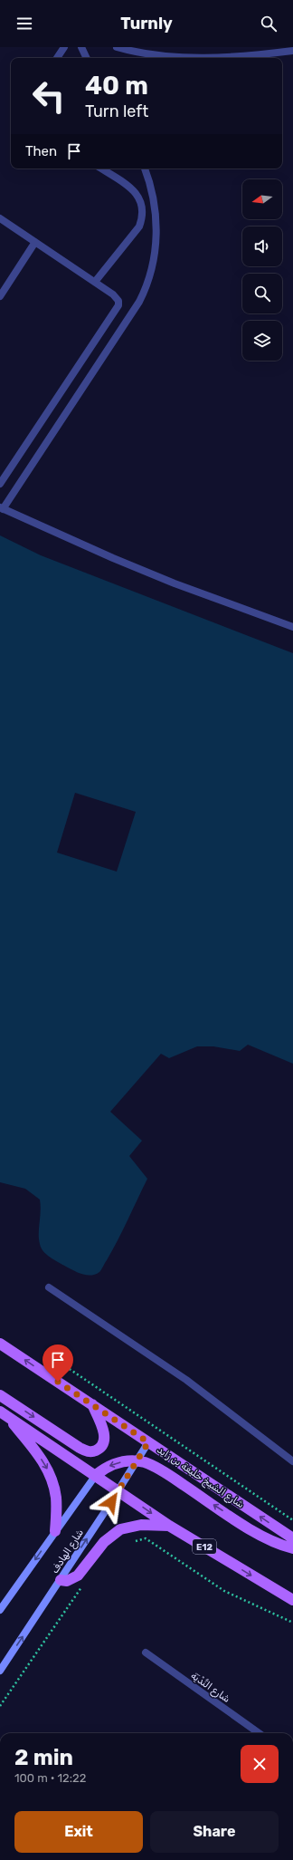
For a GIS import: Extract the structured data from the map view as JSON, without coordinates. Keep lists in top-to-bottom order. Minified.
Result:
{"streets":{"main road":["شارع الشيخ خليفة بن زايد","E12"],"street":["شارع الهادف","شارع النَّدْيَة"]},"crossings":[["شارع الشيخ خليفة بن زايد","شارع الهادف"],["E12","شارع الهادف"]],"north":"left","page":{"header":"Turnly","turn":["40 m","Turn left"],"then":"Then","heading":["2 min","100 m · 12:22"],"buttons":["Exit","Share"]}}
